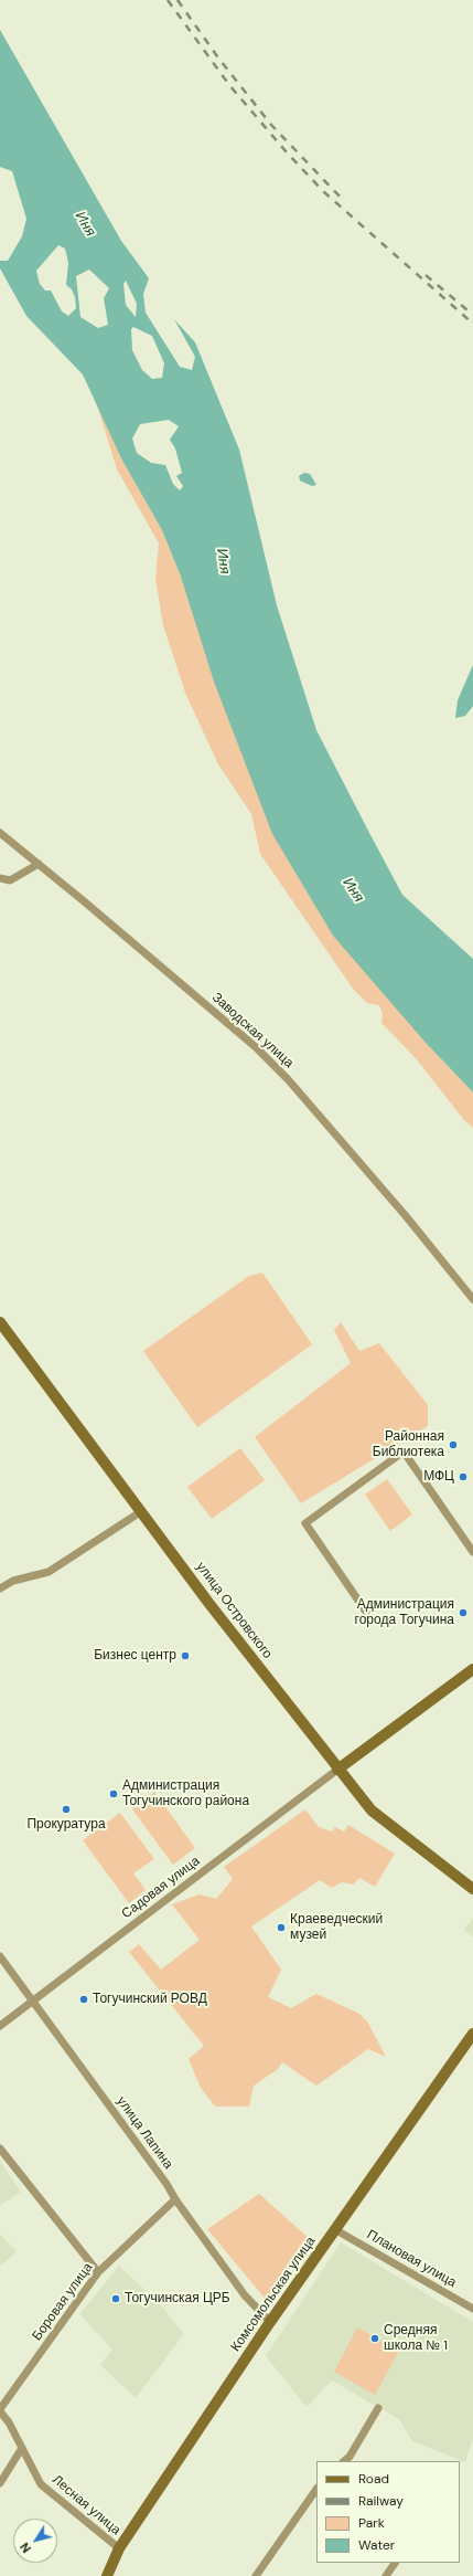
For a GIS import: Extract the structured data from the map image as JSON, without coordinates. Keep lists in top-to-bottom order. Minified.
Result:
{"streets":{"street":["Заводская улица","улица Островского","Садовая улица","улица Лапина","Плановая улица","Комсомольская улица","Боровая улица","Лесная улица"]},"crossings":[["улица Островского","Садовая улица"],["Садовая улица","улица Лапина"],["улица Лапина","Комсомольская улица"],["улица Лапина","Боровая улица"],["Плановая улица","Комсомольская улица"],["Комсомольская улица","Лесная улица"],["Боровая улица","Лесная улица"]],"water":["Иня"],"places":["Районная Библиотека","МФЦ","Администрация города Тогучина","Бизнес центр","Администрация Тогучинского района","Прокуратура","Краеведческий музей","Тогучинский РОВД","Тогучинская ЦРБ","Средняя школа № 1"],"legend":["Road","Railway","Park","Water"],"north":"bottom left"}
